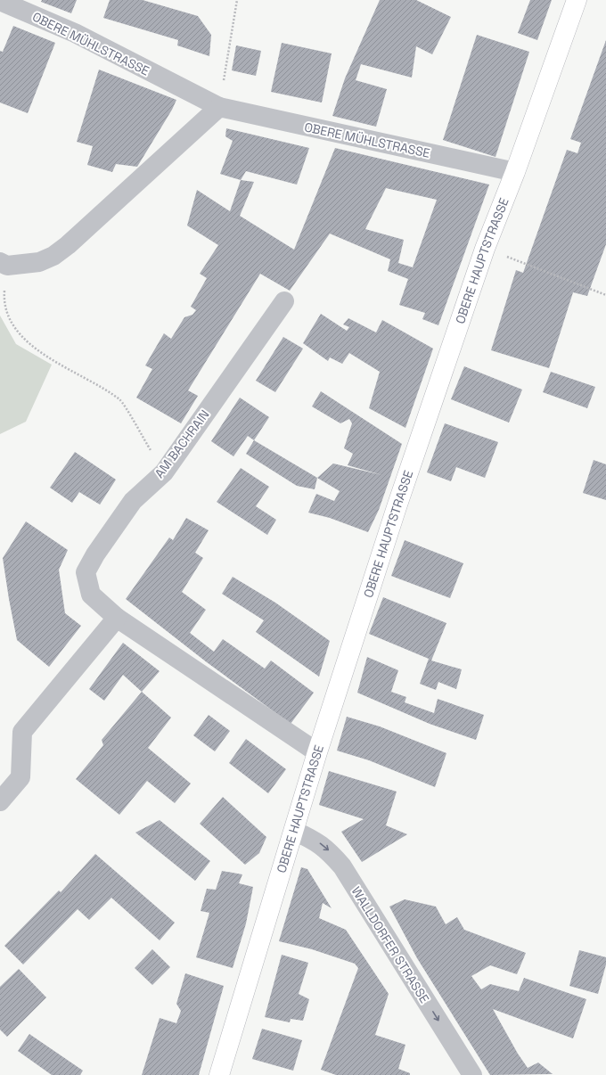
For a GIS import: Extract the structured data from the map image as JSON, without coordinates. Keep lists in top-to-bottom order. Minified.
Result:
{"streets":{"main road":["OBERE HAUPTSTRASSE"],"street":["OBERE MÜHLSTRASSE","AM BACHRAIN","WALLDORFER STRASSE"]},"crossings":[["OBERE MÜHLSTRASSE","OBERE HAUPTSTRASSE"],["OBERE HAUPTSTRASSE","AM BACHRAIN"],["OBERE HAUPTSTRASSE","WALLDORFER STRASSE"]],"one_way":["WALLDORFER STRASSE"]}
